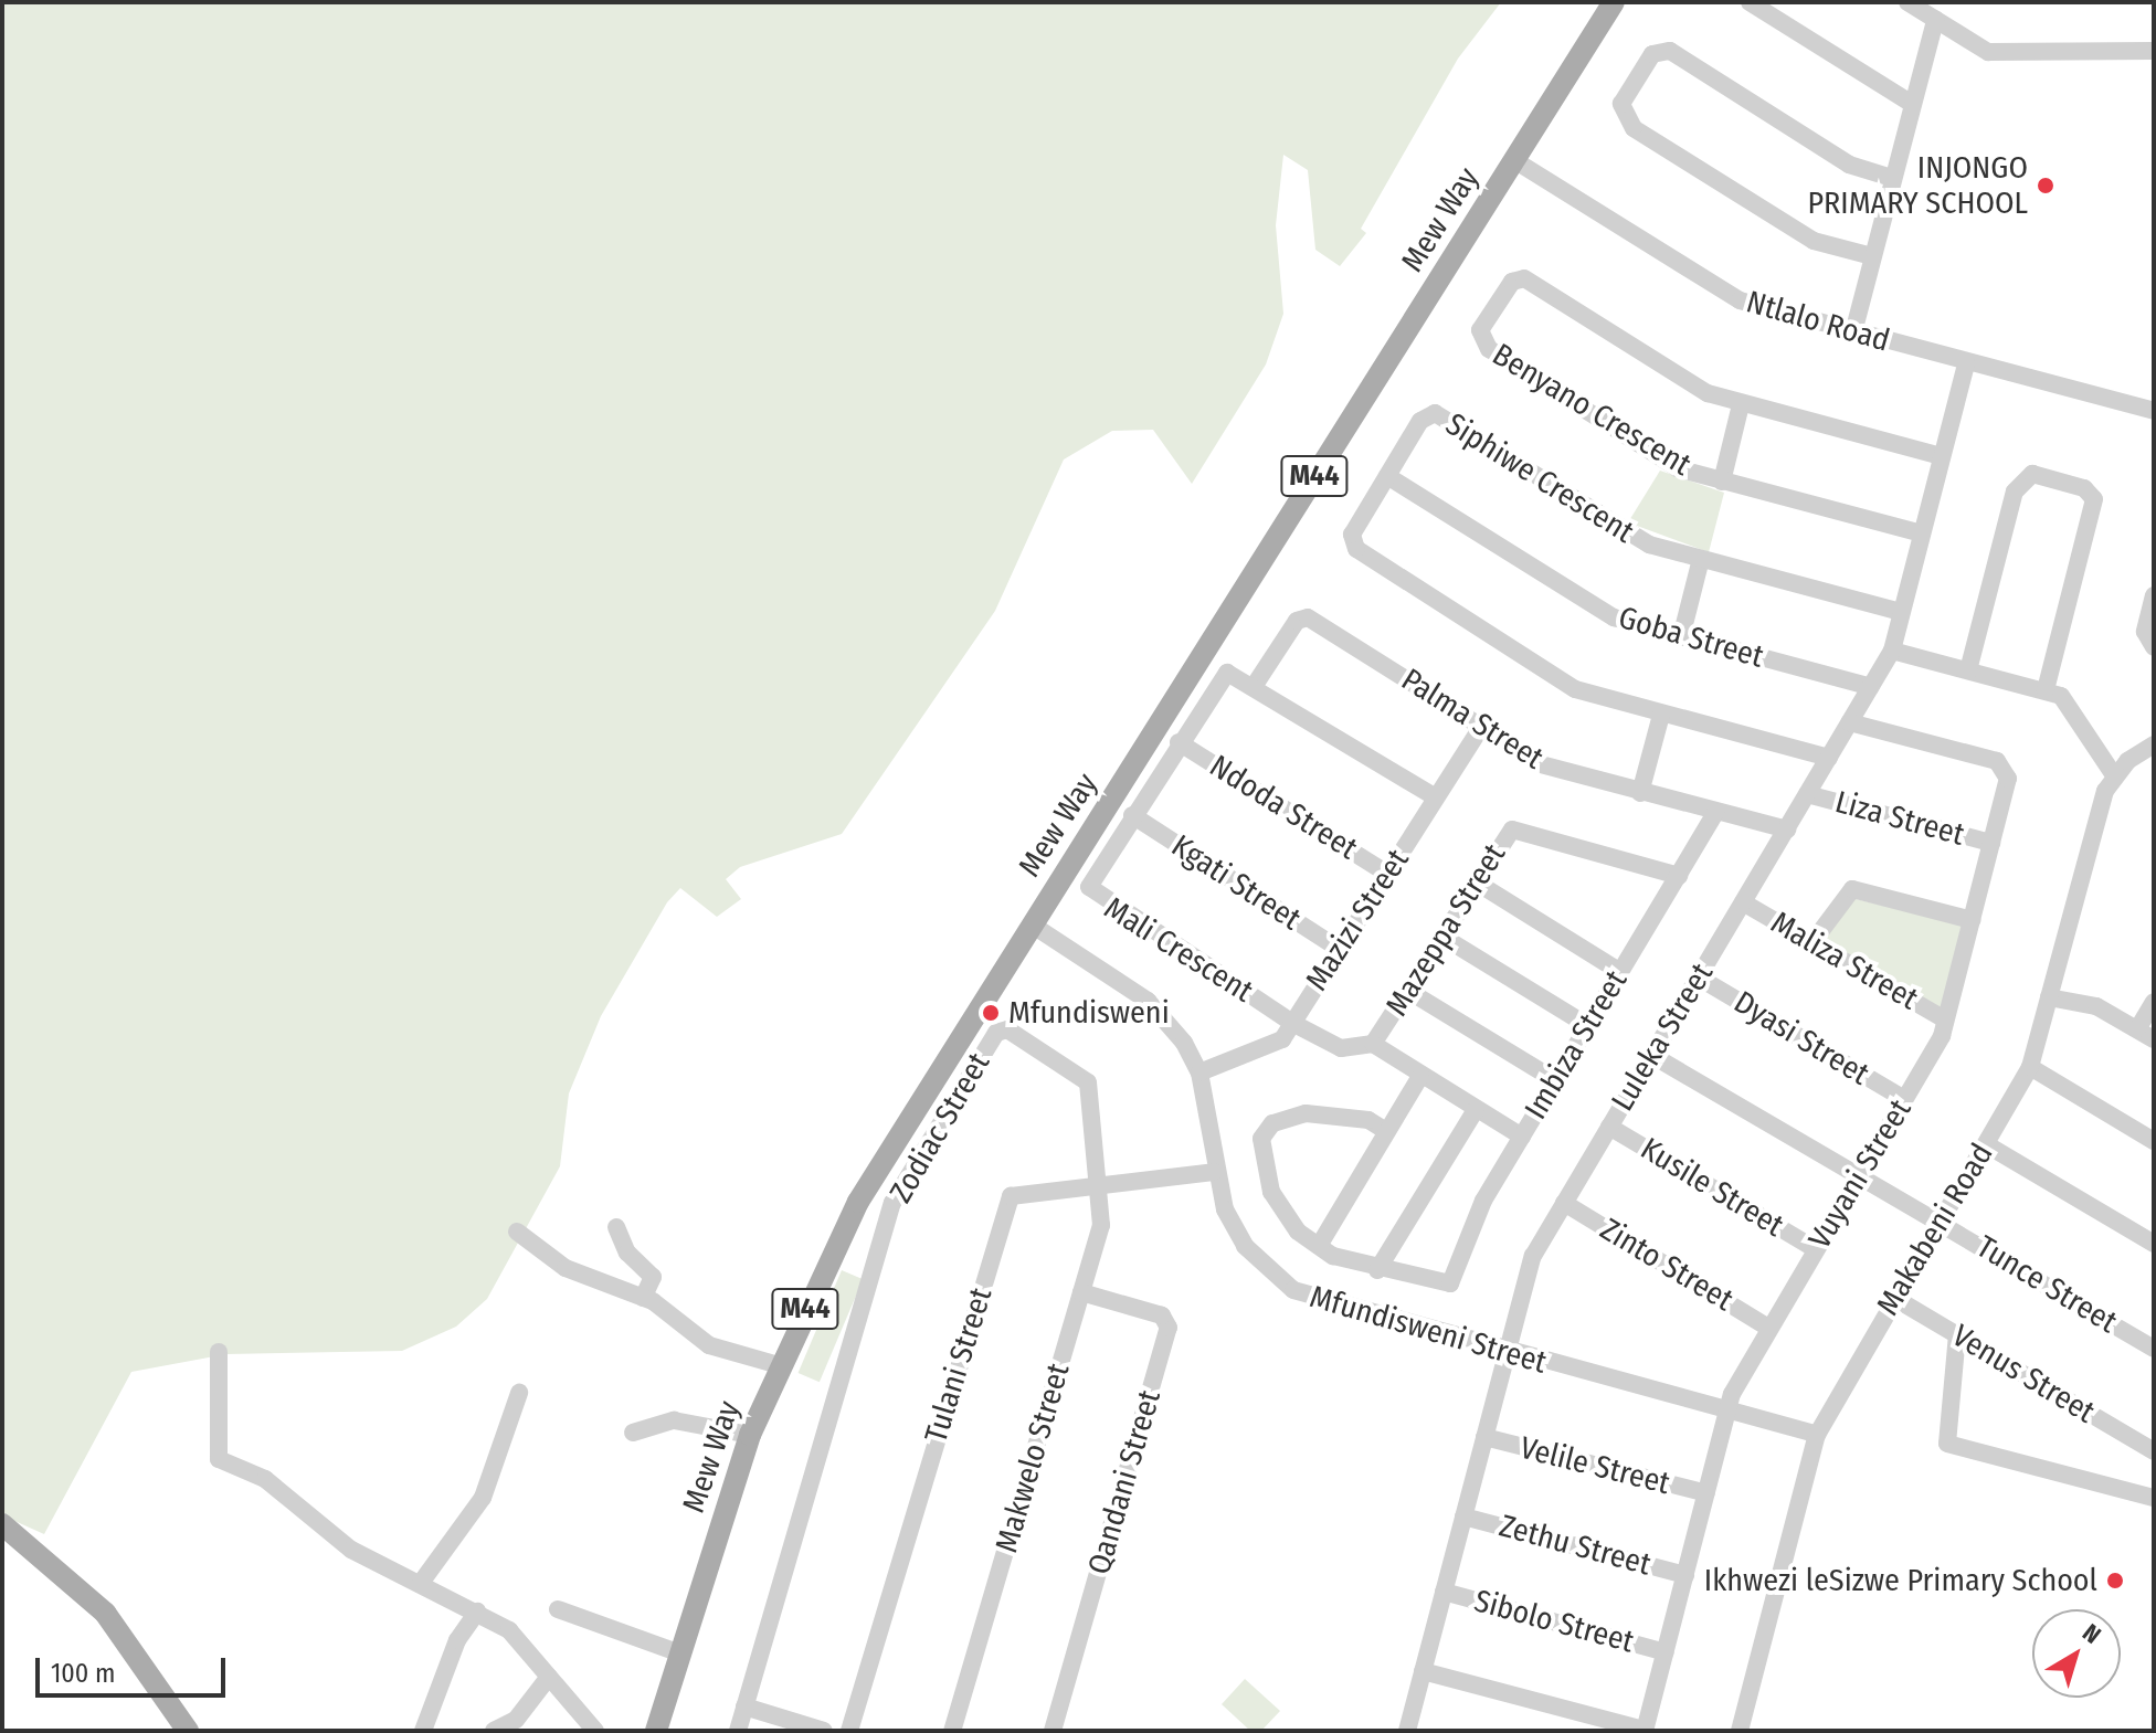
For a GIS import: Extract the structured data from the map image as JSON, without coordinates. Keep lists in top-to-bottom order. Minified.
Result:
{"streets":{"main road":["Mew Way","M44"],"street":["Ntlalo Road","Benyano Crescent","Siphiwe Crescent","Goba Street","Palma Street","Ndoda Street","Liza Street","Kgati Street","Mazizi Street","Mazeppa Street","Mali Crescent","Maliza Street","Luleka Street","Dyasi Street","Imbiza Street","Zodiac Street","Vuyani Street","Kusile Street","Makabeni Road","Zinto Street","Tunce Street","Mfundisweni Street","Tulani Street","Venus Street","Makwelo Street","Velile Street","Qandani Street","Zethu Street","Sibolo Street"]},"crossings":[["Mew Way","Ntlalo Road"],["Mew Way","Mfundisweni Street"],["Ntlalo Road","Luleka Street"],["Benyano Crescent","Luleka Street"],["Siphiwe Crescent","Goba Street"],["Siphiwe Crescent","Luleka Street"],["Goba Street","Luleka Street"],["Palma Street","Mazizi Street"],["Palma Street","Mali Crescent"],["Palma Street","Luleka Street"],["Palma Street","Imbiza Street"],["Ndoda Street","Mazizi Street"],["Ndoda Street","Mali Crescent"],["Liza Street","Luleka Street"],["Liza Street","Vuyani Street"],["Kgati Street","Mazizi Street"],["Kgati Street","Mali Crescent"],["Mazizi Street","Mali Crescent"],["Mazizi Street","Mfundisweni Street"],["Mazeppa Street","Mali Crescent"],["Mazeppa Street","Imbiza Street"],["Maliza Street","Luleka Street"],["Maliza Street","Vuyani Street"],["Luleka Street","Dyasi Street"],["Luleka Street","Vuyani Street"],["Luleka Street","Kusile Street"],["Luleka Street","Zinto Street"],["Luleka Street","Tunce Street"],["Luleka Street","Mfundisweni Street"],["Luleka Street","Velile Street"],["Luleka Street","Zethu Street"],["Luleka Street","Sibolo Street"],["Dyasi Street","Vuyani Street"],["Zodiac Street","Tulani Street"],["Zodiac Street","Makwelo Street"],["Vuyani Street","Kusile Street"],["Vuyani Street","Zinto Street"],["Vuyani Street","Tunce Street"],["Vuyani Street","Mfundisweni Street"],["Vuyani Street","Velile Street"],["Vuyani Street","Zethu Street"],["Vuyani Street","Sibolo Street"],["Makabeni Road","Tunce Street"],["Makabeni Road","Mfundisweni Street"],["Makabeni Road","Venus Street"],["Mfundisweni Street","Tulani Street"],["Tulani Street","Makwelo Street"],["Makwelo Street","Qandani Street"]],"places":["INJONGO PRIMARY SCHOOL","Mfundisweni","Ikhwezi leSizwe Primary School"],"scale_bar":"100 m","north":"top right"}
